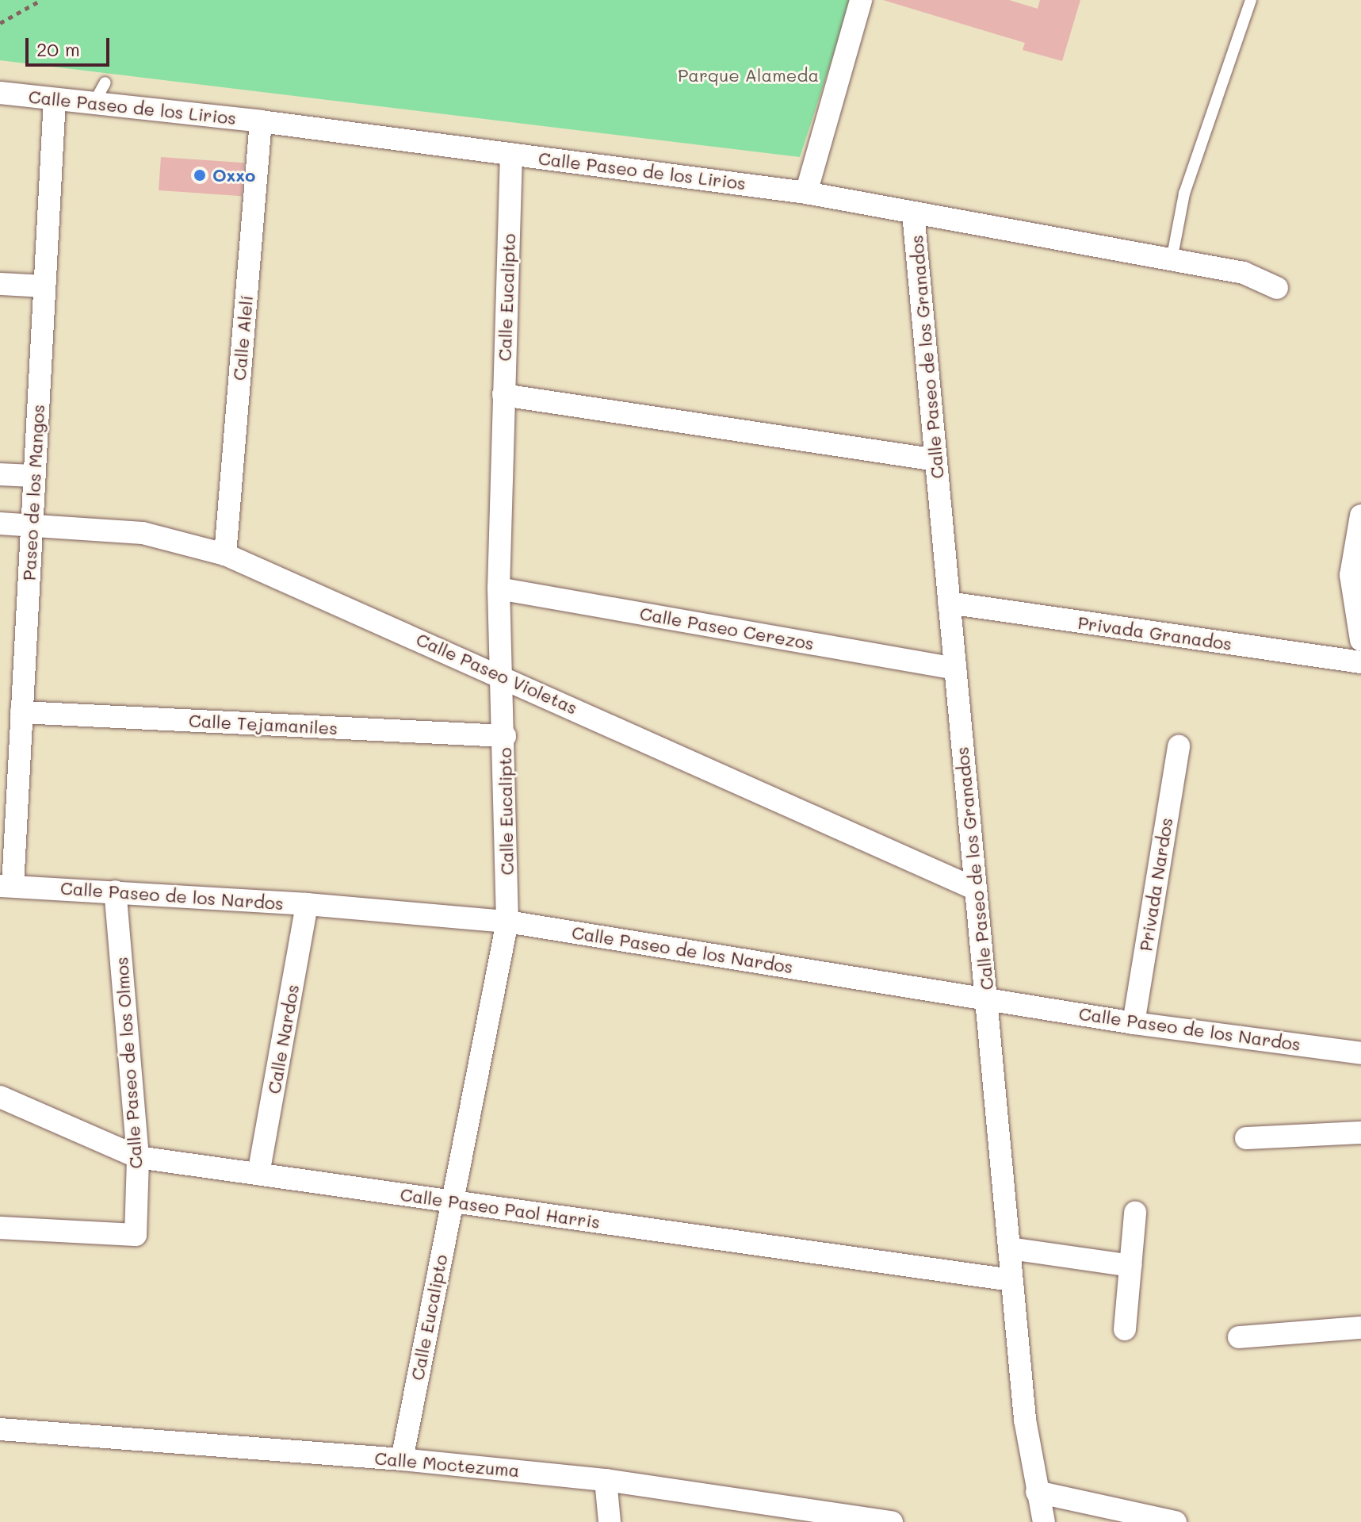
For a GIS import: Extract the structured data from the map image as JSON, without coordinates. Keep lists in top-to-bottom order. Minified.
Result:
{"streets":{"street":["Calle Paseo de los Lirios","Calle Eucalipto","Calle Alelí","Calle Paseo de los Granados","Paseo de los Mangos","Calle Paseo Cerezos","Privada Granados","Calle Paseo Violetas","Calle Tejamaniles","Privada Nardos","Calle Paseo de los Nardos","Calle Nardos","Calle Paseo de los Olmos","Calle Paseo Paol Harris","Calle Moctezuma"]},"crossings":[["Calle Paseo de los Lirios","Calle Eucalipto"],["Calle Paseo de los Lirios","Calle Alelí"],["Calle Paseo de los Lirios","Calle Paseo de los Granados"],["Calle Paseo de los Lirios","Paseo de los Mangos"],["Calle Eucalipto","Calle Paseo Cerezos"],["Calle Eucalipto","Calle Paseo Violetas"],["Calle Eucalipto","Calle Tejamaniles"],["Calle Eucalipto","Calle Paseo de los Nardos"],["Calle Eucalipto","Calle Paseo Paol Harris"],["Calle Eucalipto","Calle Moctezuma"],["Calle Alelí","Calle Paseo Violetas"],["Calle Paseo de los Granados","Calle Paseo Cerezos"],["Calle Paseo de los Granados","Privada Granados"],["Calle Paseo de los Granados","Calle Paseo Violetas"],["Calle Paseo de los Granados","Calle Paseo de los Nardos"],["Calle Paseo de los Granados","Calle Paseo Paol Harris"],["Paseo de los Mangos","Calle Paseo Violetas"],["Paseo de los Mangos","Calle Tejamaniles"],["Paseo de los Mangos","Calle Paseo de los Nardos"],["Privada Nardos","Calle Paseo de los Nardos"],["Calle Paseo de los Nardos","Calle Nardos"],["Calle Paseo de los Nardos","Calle Paseo de los Olmos"],["Calle Nardos","Calle Paseo Paol Harris"],["Calle Paseo de los Olmos","Calle Paseo Paol Harris"]],"parks":["Parque Alameda"],"places":["Oxxo"],"scale_bar":"20 m"}
